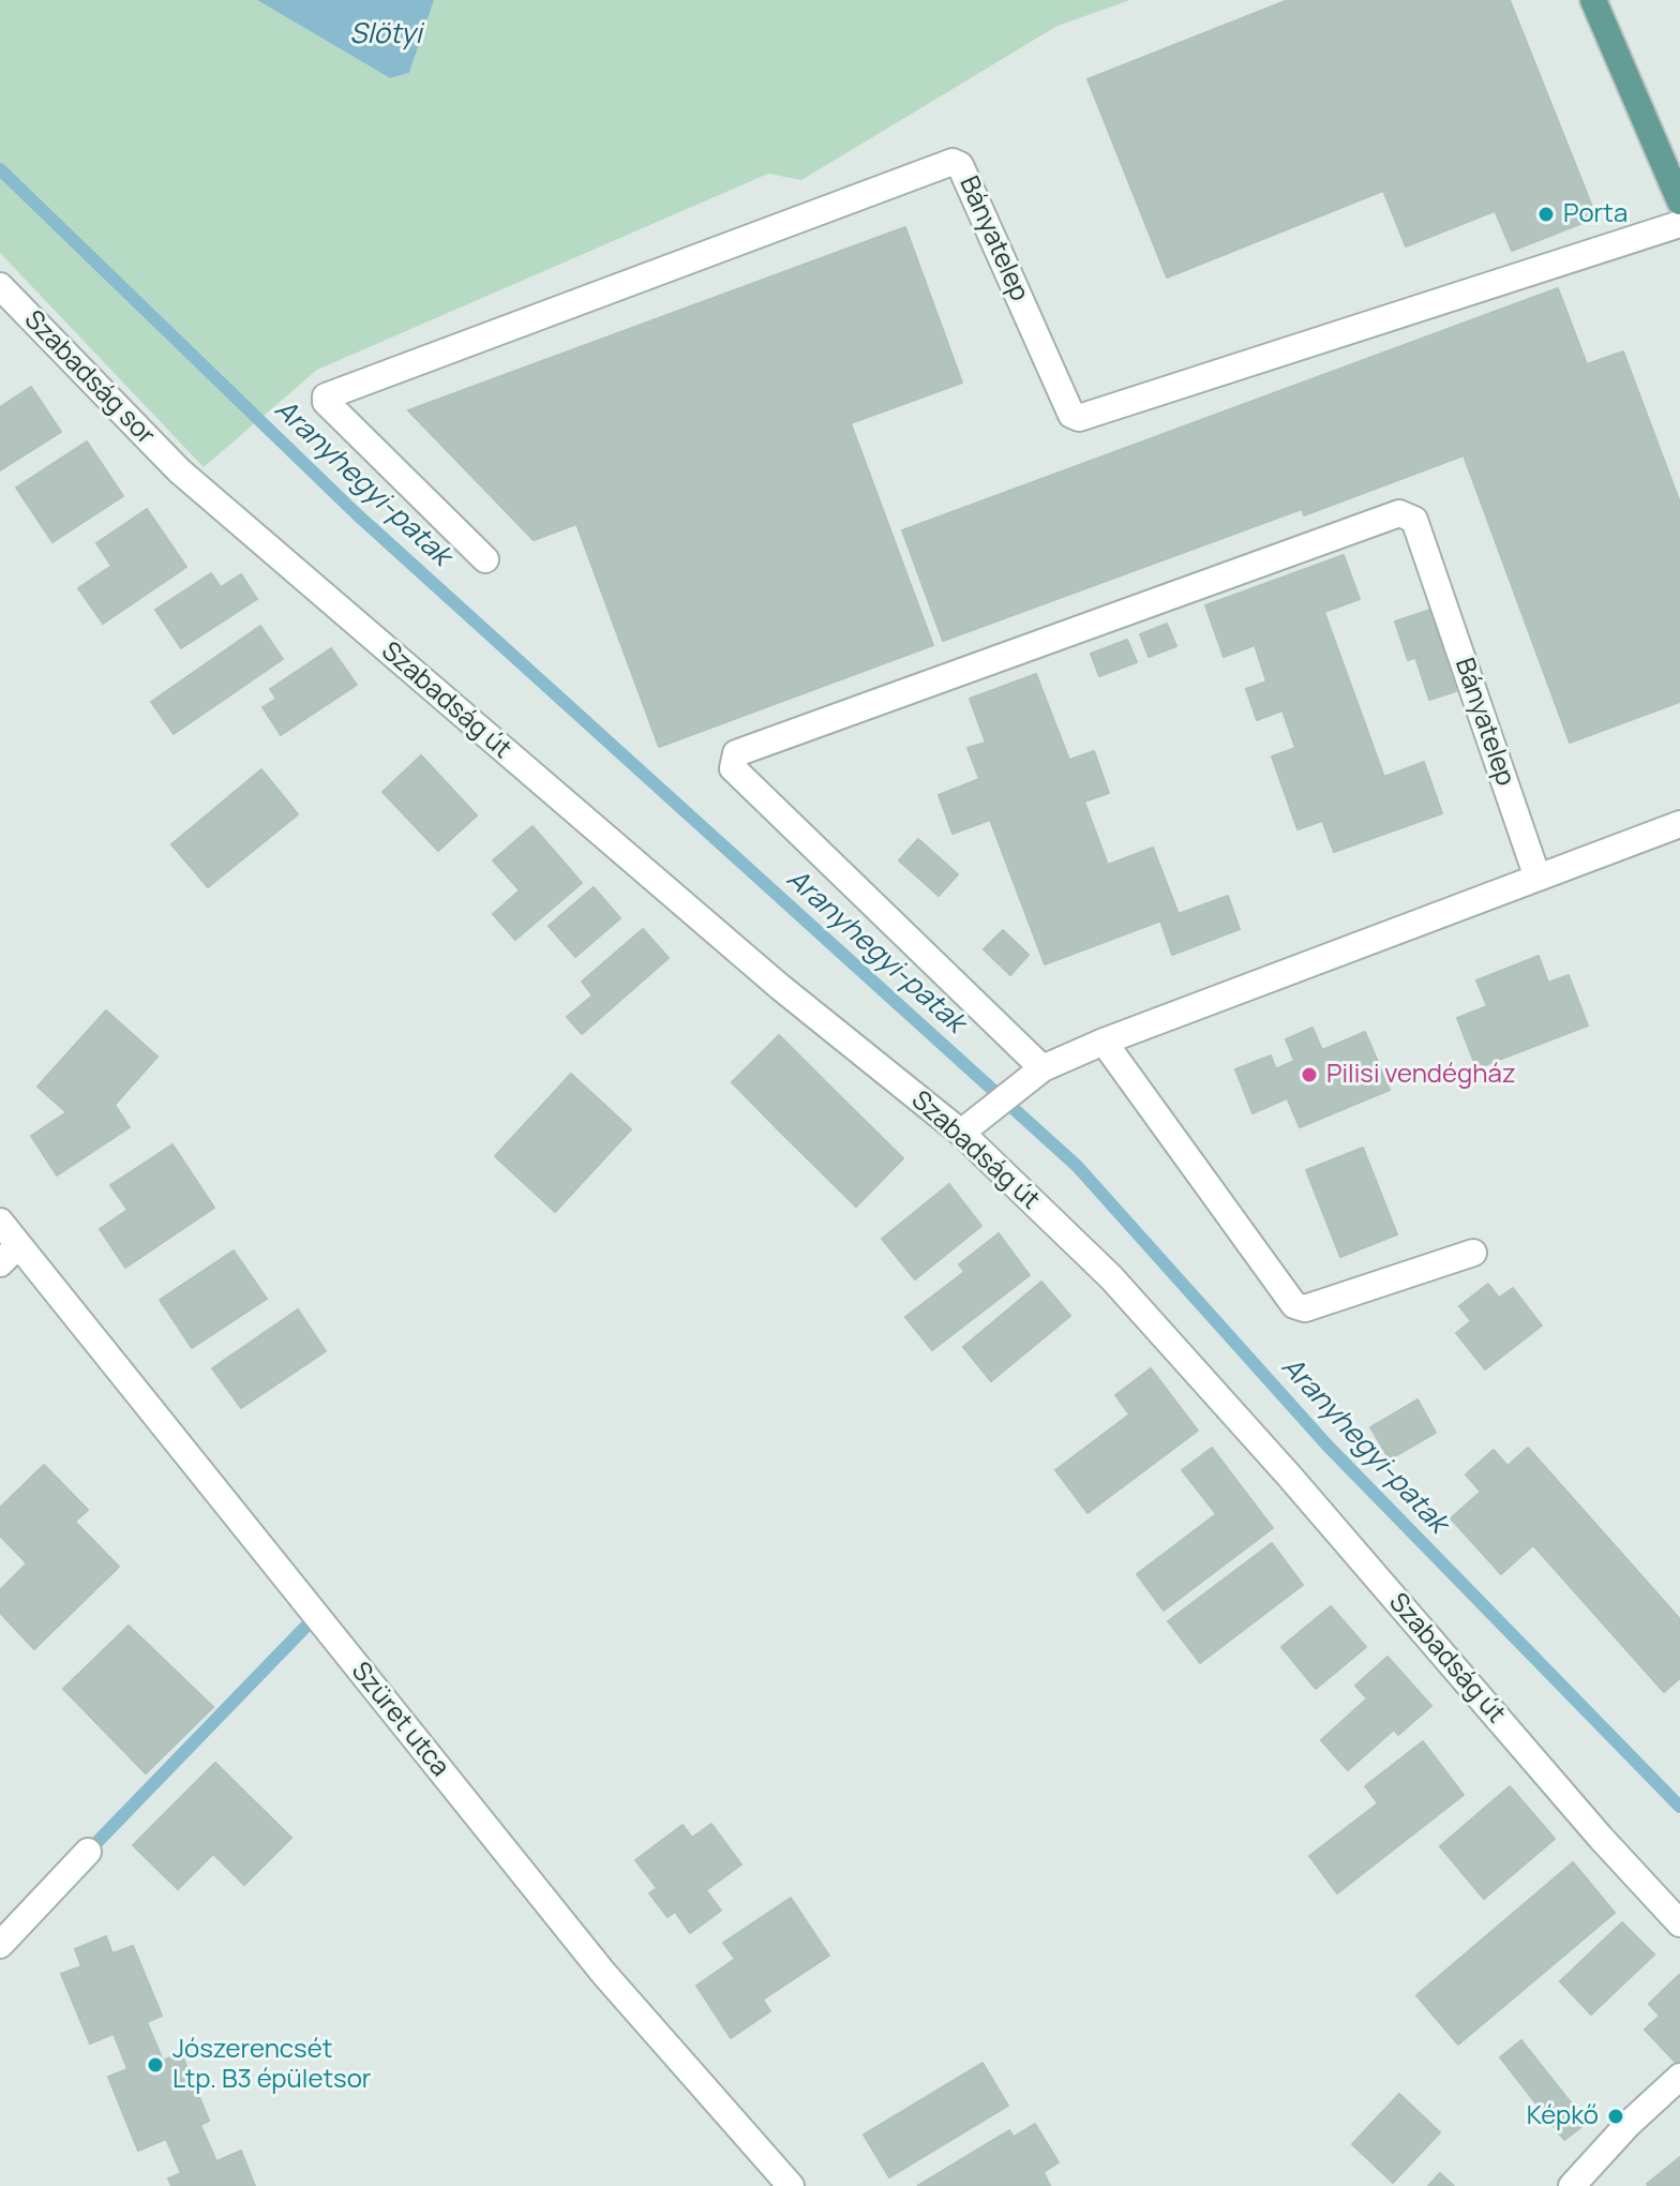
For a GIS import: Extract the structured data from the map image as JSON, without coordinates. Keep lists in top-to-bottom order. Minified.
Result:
{"streets":{"street":["Bányatelep","Szabadság sor","Szabadság út","Szüret utca"]},"crossings":[["Szabadság sor","Szabadság út"]],"water":["Slötyi","Aranyhegyi-patak"],"places":["Porta","Pilisi vendégház","Jószerencsét Ltp. B3 épületsor","Képkő"]}
